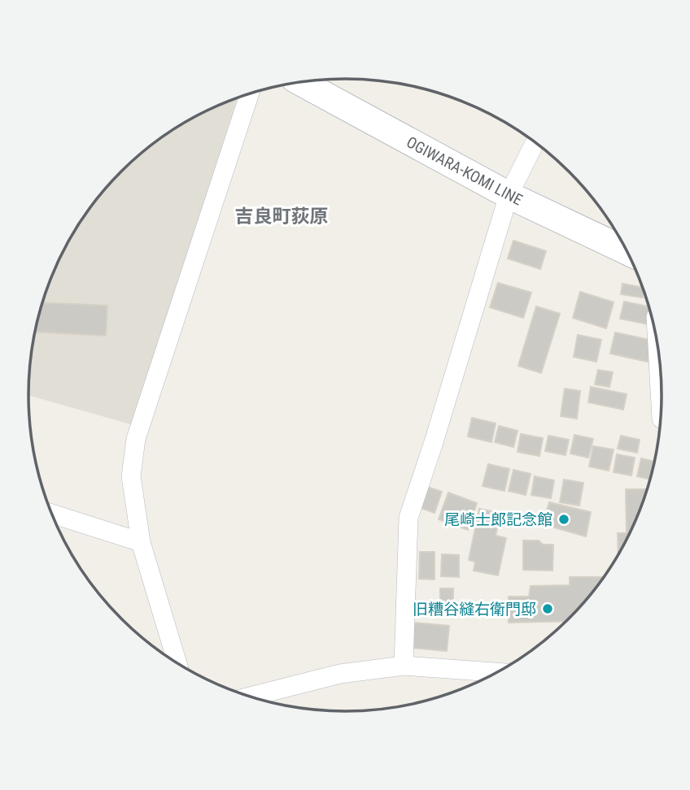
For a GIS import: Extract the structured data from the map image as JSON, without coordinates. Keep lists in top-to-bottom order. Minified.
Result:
{"streets":{"main road":["OGIWARA-KOMI LINE"]},"districts":["吉良町荻原"],"places":["尾崎士郎記念館","旧糟谷縫右衛門邸"]}
